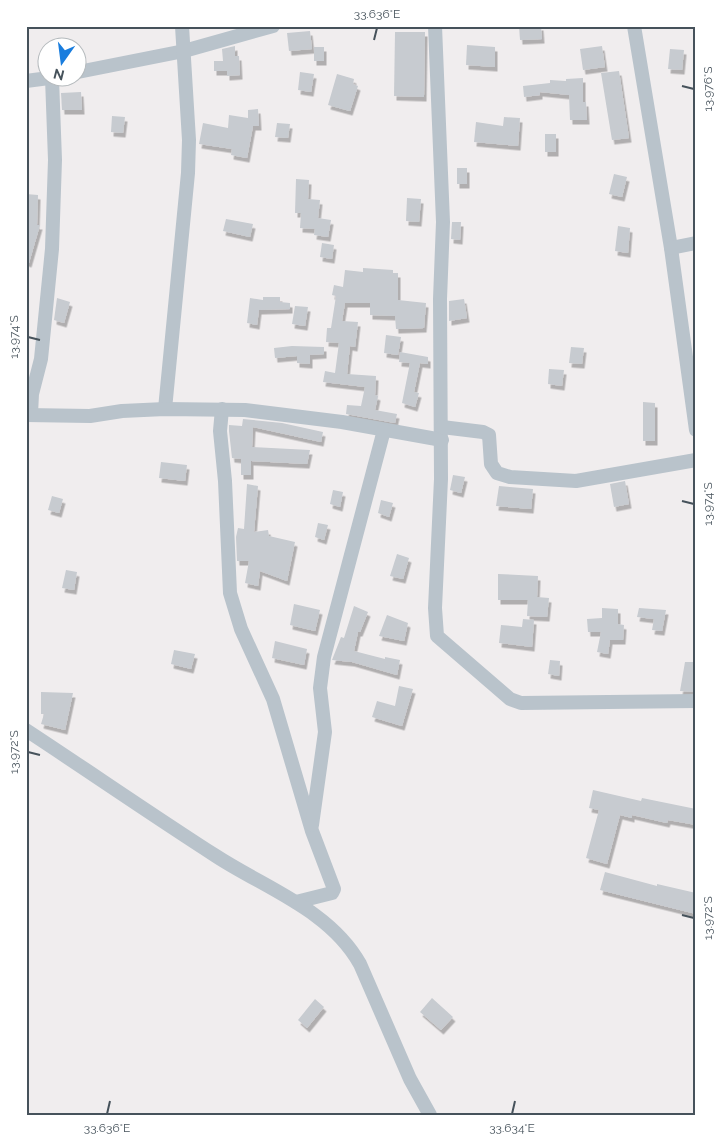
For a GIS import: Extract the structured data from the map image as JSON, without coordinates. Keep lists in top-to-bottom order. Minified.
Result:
{"north":"bottom","coordinates":["33.636°E","13.976°S","13.974°S","13.972°S","33.634°E"]}
